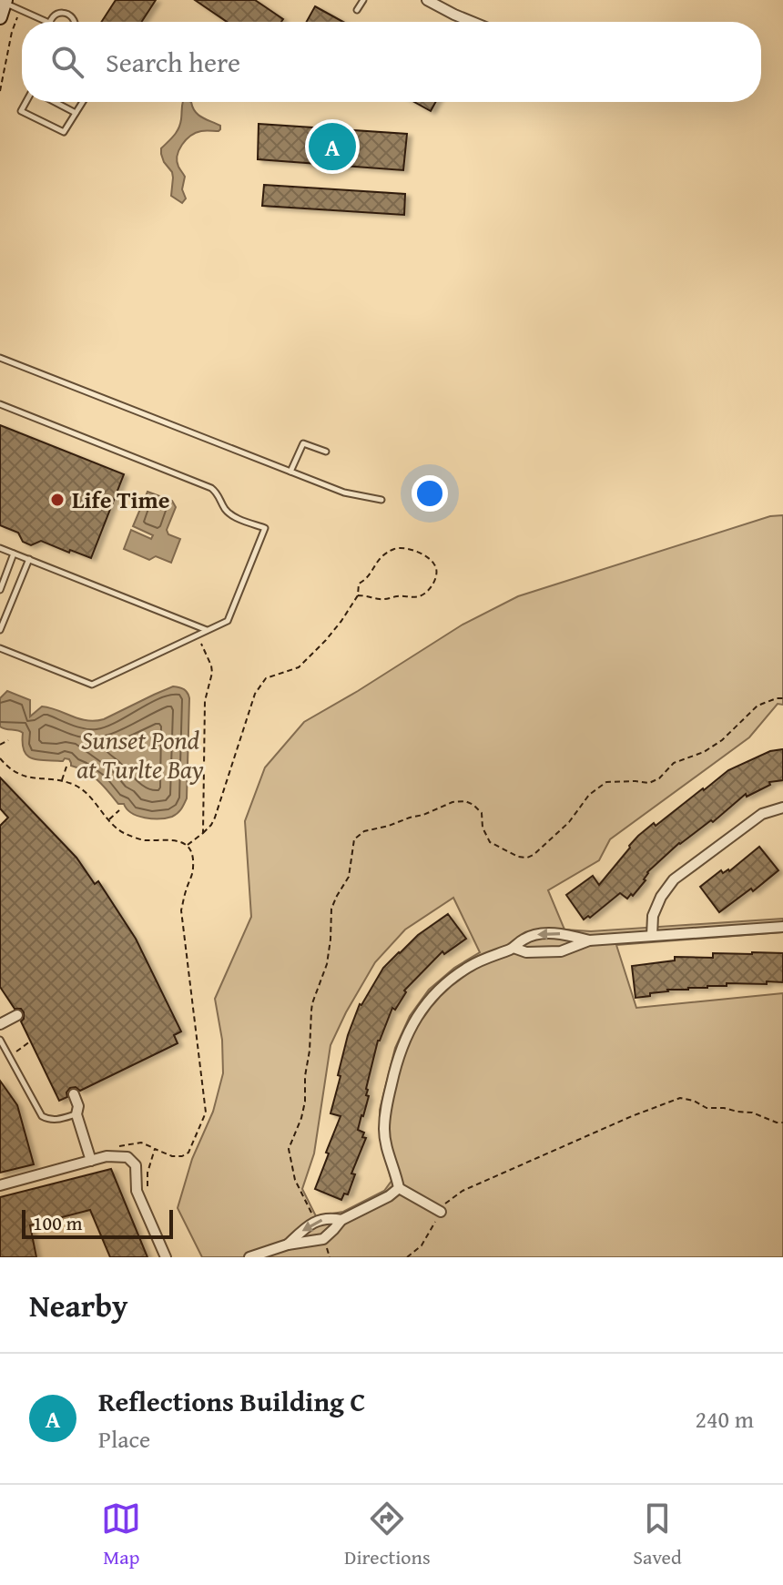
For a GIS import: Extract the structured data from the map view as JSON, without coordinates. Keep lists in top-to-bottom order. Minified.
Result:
{"water":["Sunset Pond at Turlte Bay"],"places":["Life Time"],"scale_bar":"100 m","page":{"search":"Search here","pins":"A","scale":"100 m","heading":"Nearby","list":[{"mark":"A","name":"Reflections Building C","note":"Place","value":"240 m"}],"nav":["Map","Directions","Saved"]}}
